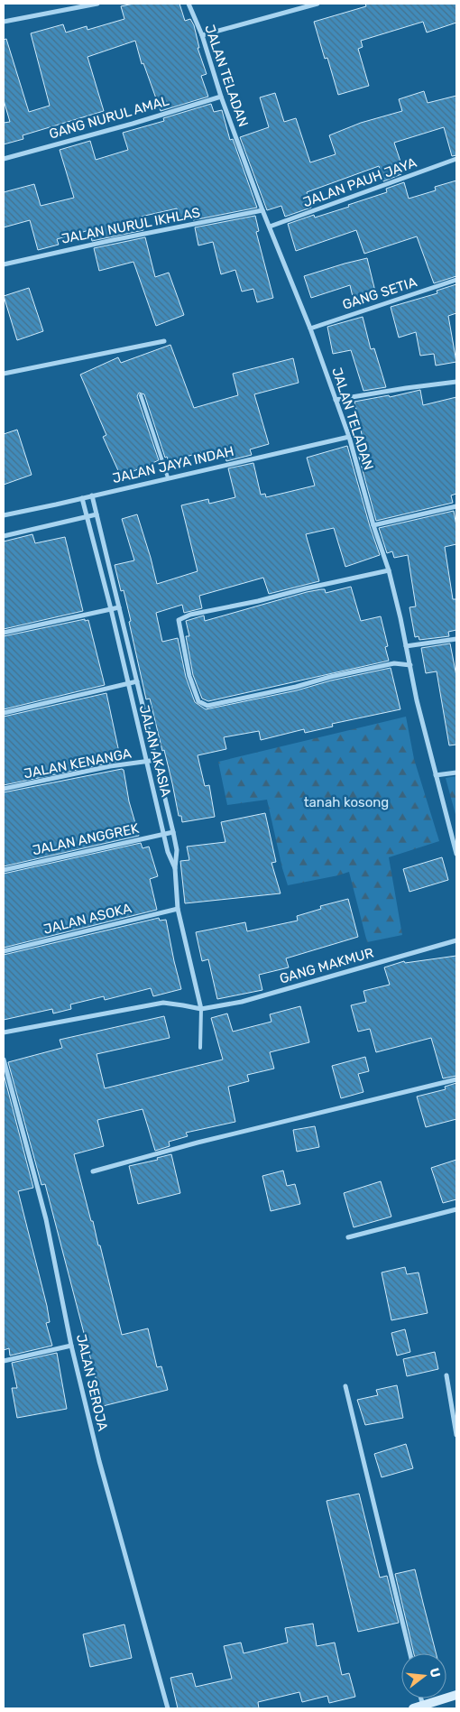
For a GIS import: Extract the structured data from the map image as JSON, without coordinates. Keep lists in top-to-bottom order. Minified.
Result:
{"streets":{"street":["JALAN TELADAN","GANG NURUL AMAL","JALAN PAUH JAYA","JALAN NURUL IKHLAS","GANG SETIA","JALAN JAYA INDAH","JALAN AKASIA","JALAN KENANGA","JALAN ANGGREK","JALAN ASOKA","GANG MAKMUR","JALAN SEROJA"]},"crossings":[["JALAN TELADAN","GANG NURUL AMAL"],["JALAN TELADAN","JALAN PAUH JAYA"],["JALAN TELADAN","JALAN NURUL IKHLAS"],["JALAN TELADAN","GANG SETIA"],["JALAN TELADAN","JALAN JAYA INDAH"],["JALAN JAYA INDAH","JALAN AKASIA"],["JALAN AKASIA","JALAN KENANGA"],["JALAN AKASIA","JALAN ANGGREK"],["JALAN AKASIA","JALAN ASOKA"],["JALAN AKASIA","GANG MAKMUR"]],"parks":["tanah kosong"],"north":"right"}
